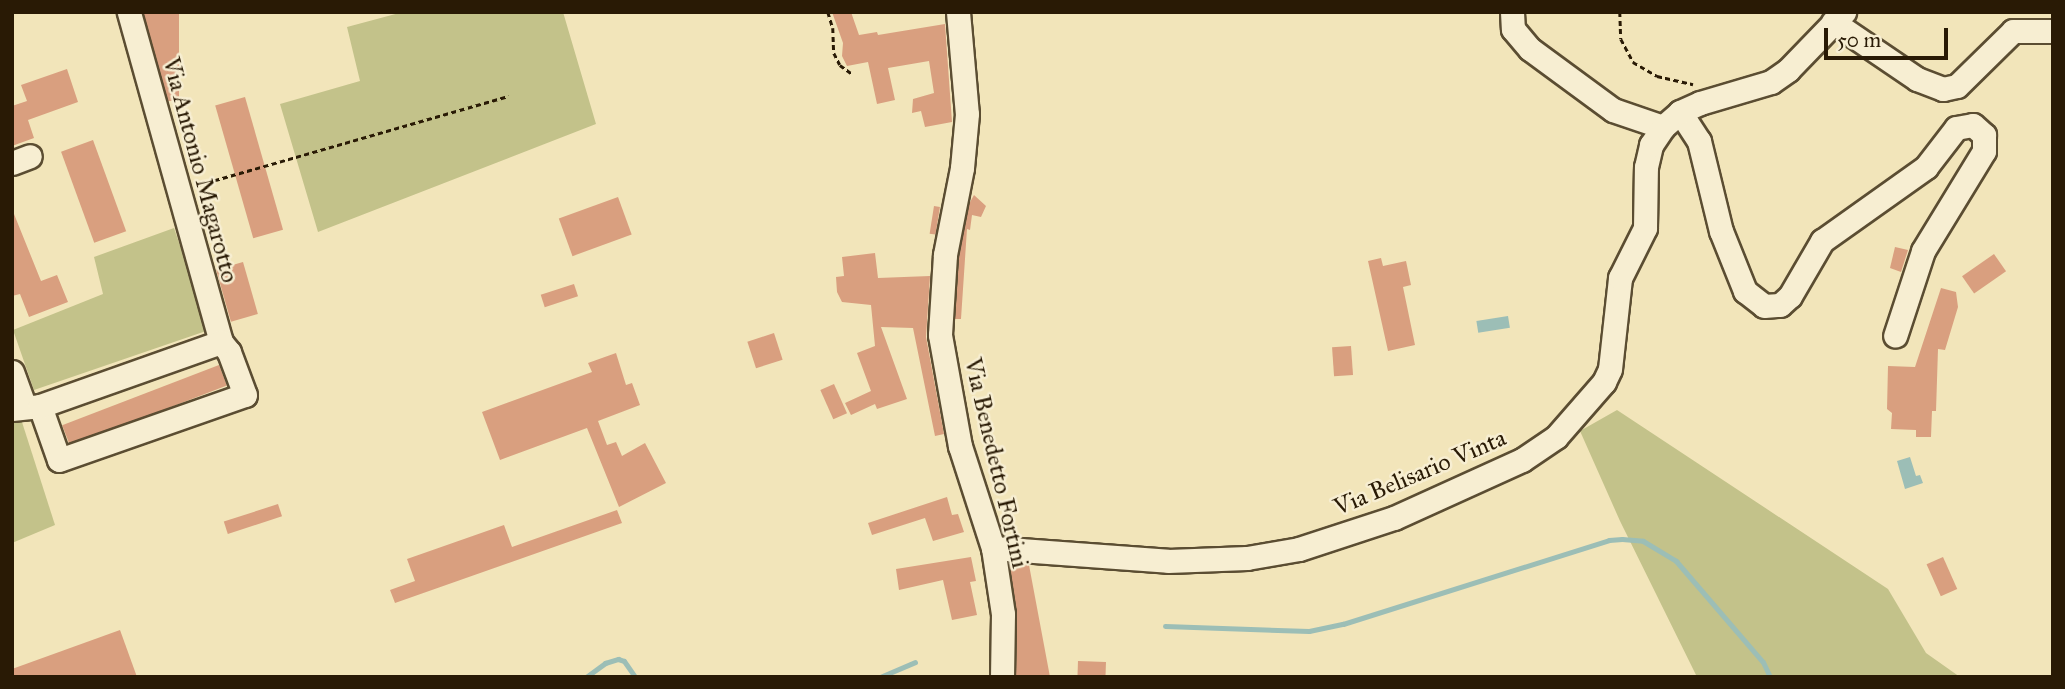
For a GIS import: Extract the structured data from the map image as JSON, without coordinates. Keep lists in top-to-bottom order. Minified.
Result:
{"streets":{"street":["Via Antonio Magarotto","Via Benedetto Fortini","Via Belisario Vinta"]},"crossings":[["Via Benedetto Fortini","Via Belisario Vinta"]],"scale_bar":"50 m"}
